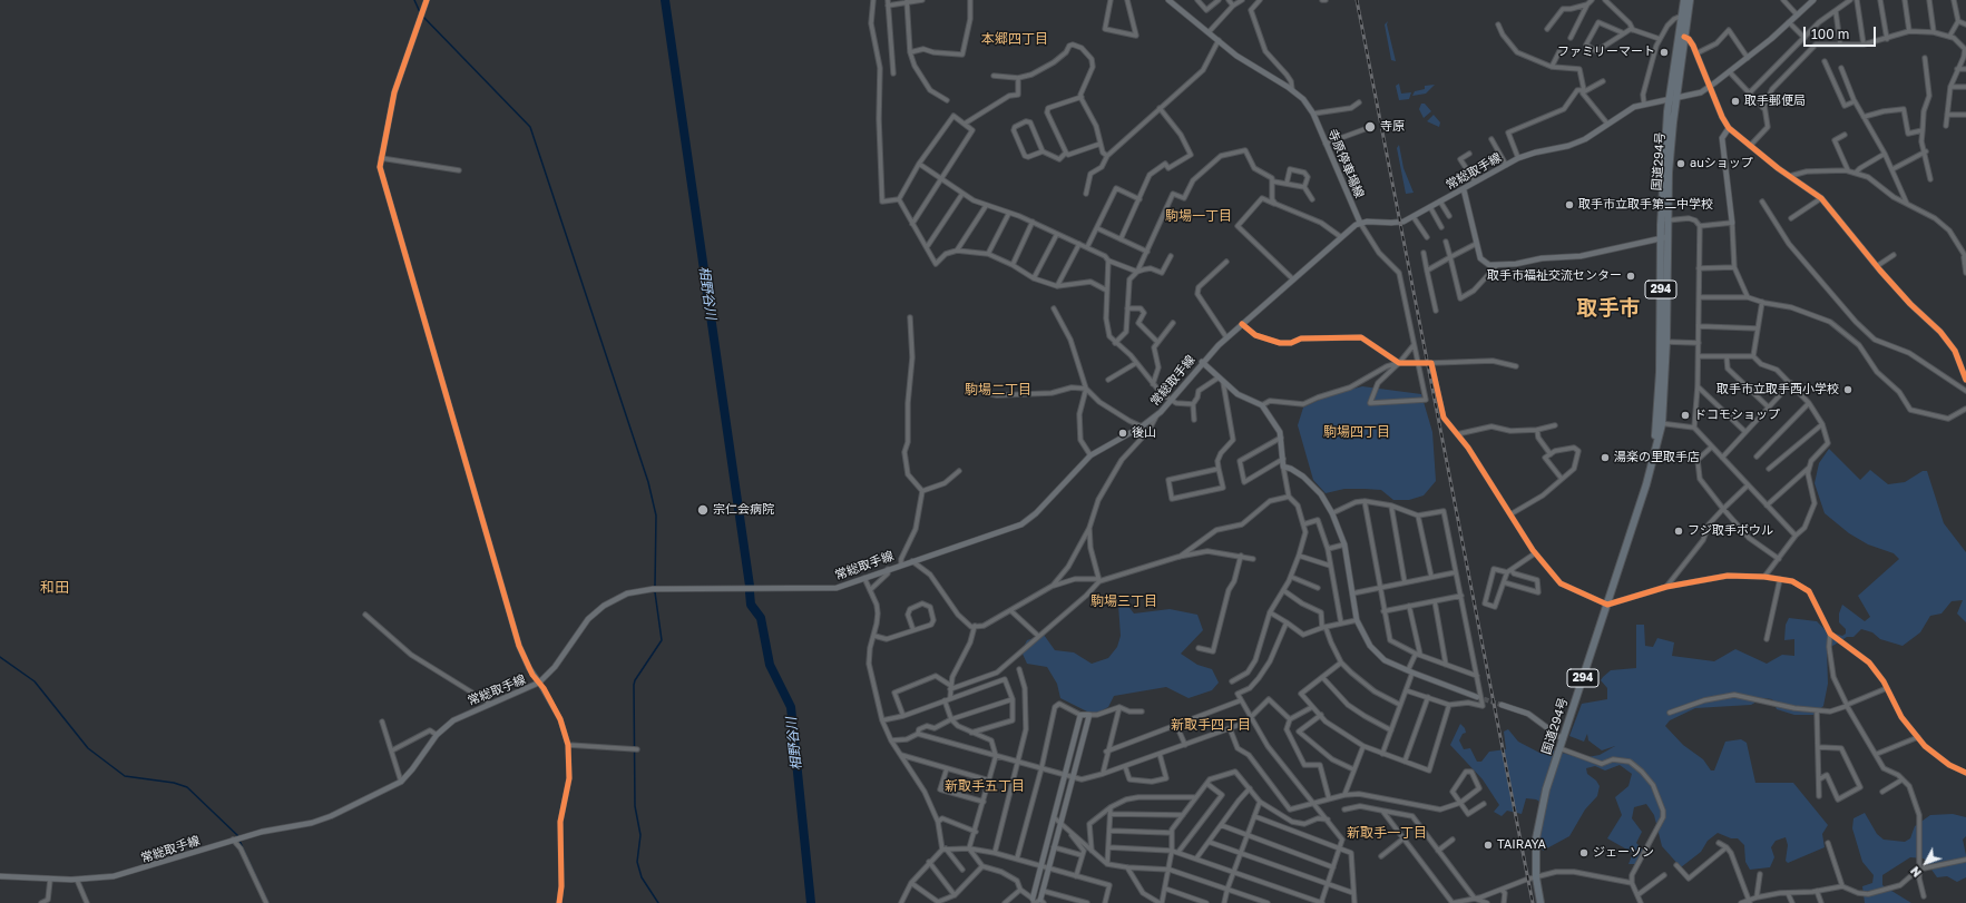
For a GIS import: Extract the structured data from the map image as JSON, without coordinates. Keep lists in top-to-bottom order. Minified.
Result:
{"streets":{"highway":["国道294号","294"],"street":["寺原停車場線","常総取手線"]},"crossings":[["国道294号","常総取手線"],["寺原停車場線","常総取手線"]],"districts":["本郷四丁目","駒場一丁目","取手市","駒場二丁目","駒場四丁目","和田","駒場三丁目","新取手四丁目","新取手五丁目","新取手一丁目"],"water":["相野谷川"],"places":["ファミリーマート","取手郵便局","寺原","auショップ","取手市立取手第二中学校","取手市福祉交流センター","取手市立取手西小学校","ドコモショップ","後山","湯楽の里取手店","宗仁会病院","フジ取手ボウル","TAIRAYA","ジェーソン"],"scale_bar":"100 m","north":"bottom left"}
